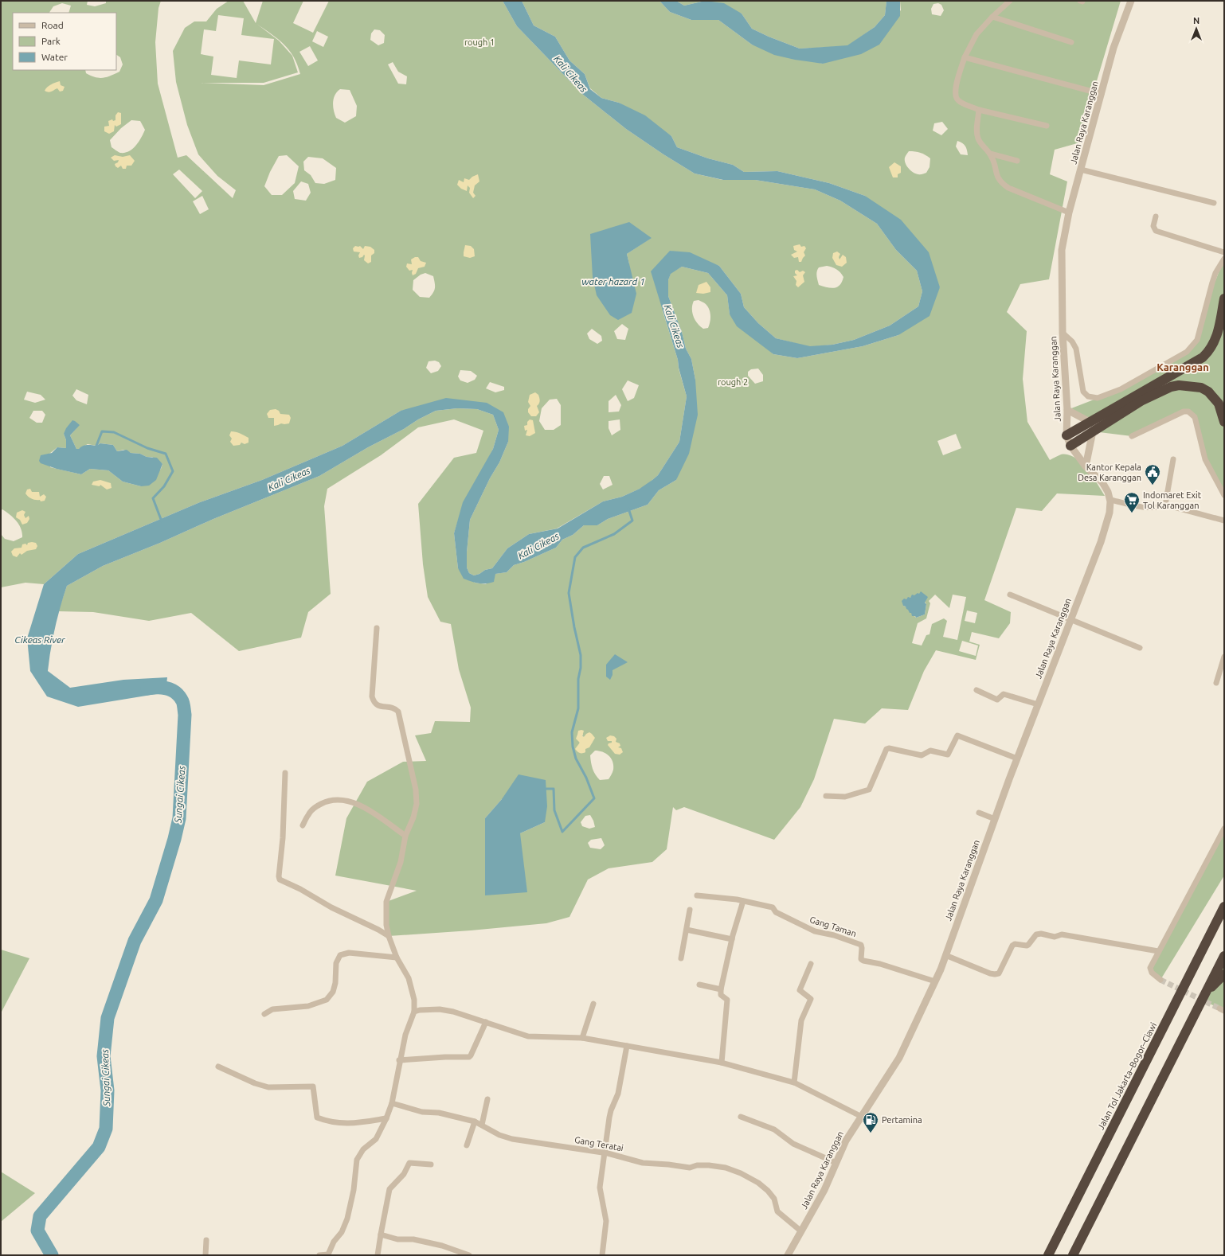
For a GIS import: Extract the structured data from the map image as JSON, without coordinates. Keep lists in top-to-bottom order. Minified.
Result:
{"streets":{"highway":["Jalan Tol Jakarta–Bogor–Ciawi"],"street":["Jalan Raya Karanggan","Gang Taman","Gang Teratai"]},"crossings":[["Jalan Raya Karanggan","Gang Taman"],["Jalan Raya Karanggan","Gang Teratai"]],"districts":["Karanggan"],"water":["Kali Cikeas","water hazard 1","Cikeas River","Sungai Cikeas"],"parks":["rough 1","rough 2"],"places":{"public building":["Kantor Kepala Desa Karanggan"],"supermarket":["Indomaret Exit Tol Karanggan"],"fuel station":["Pertamina"]},"legend":["Road","Park","Water"],"north":"top"}
